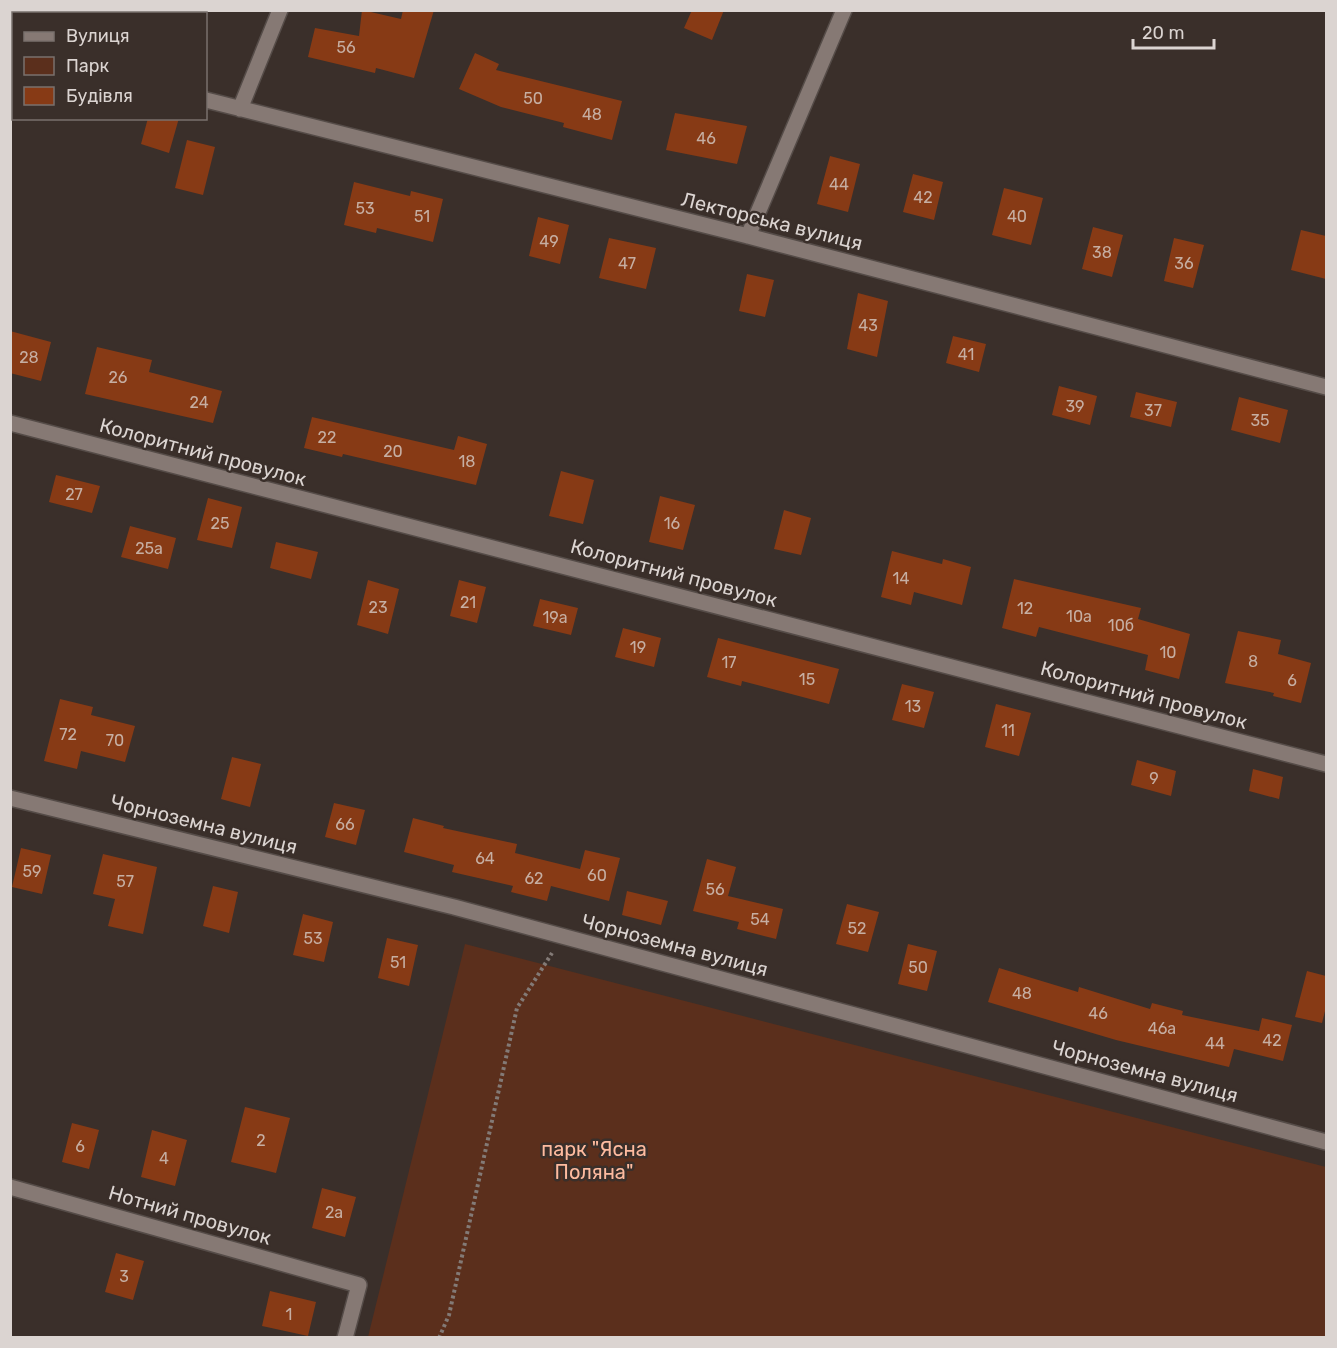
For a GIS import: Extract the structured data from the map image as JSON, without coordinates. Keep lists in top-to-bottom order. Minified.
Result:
{"streets":{"street":["Лекторська вулиця","Колоритний провулок","Чорноземна вулиця","Нотний провулок"]},"parks":["парк \"Ясна Поляна\""],"house_numbers":["56","50","48","46","44","42","53","51","40","49","38","47","36","43","41","28","26","24","39","37","35","22","20","18","27","25","16","25а","14","21","23","12","10а","19а","10б","19","10","8","17","15","6","13","11","72","70","9","66","64","59","60","62","57","56","54","52","53","51","50","48","46","46а","42","44","2","6","4","2а","3","1"],"legend":["Вулиця","Парк","Будівля"],"scale_bar":"20 m"}
